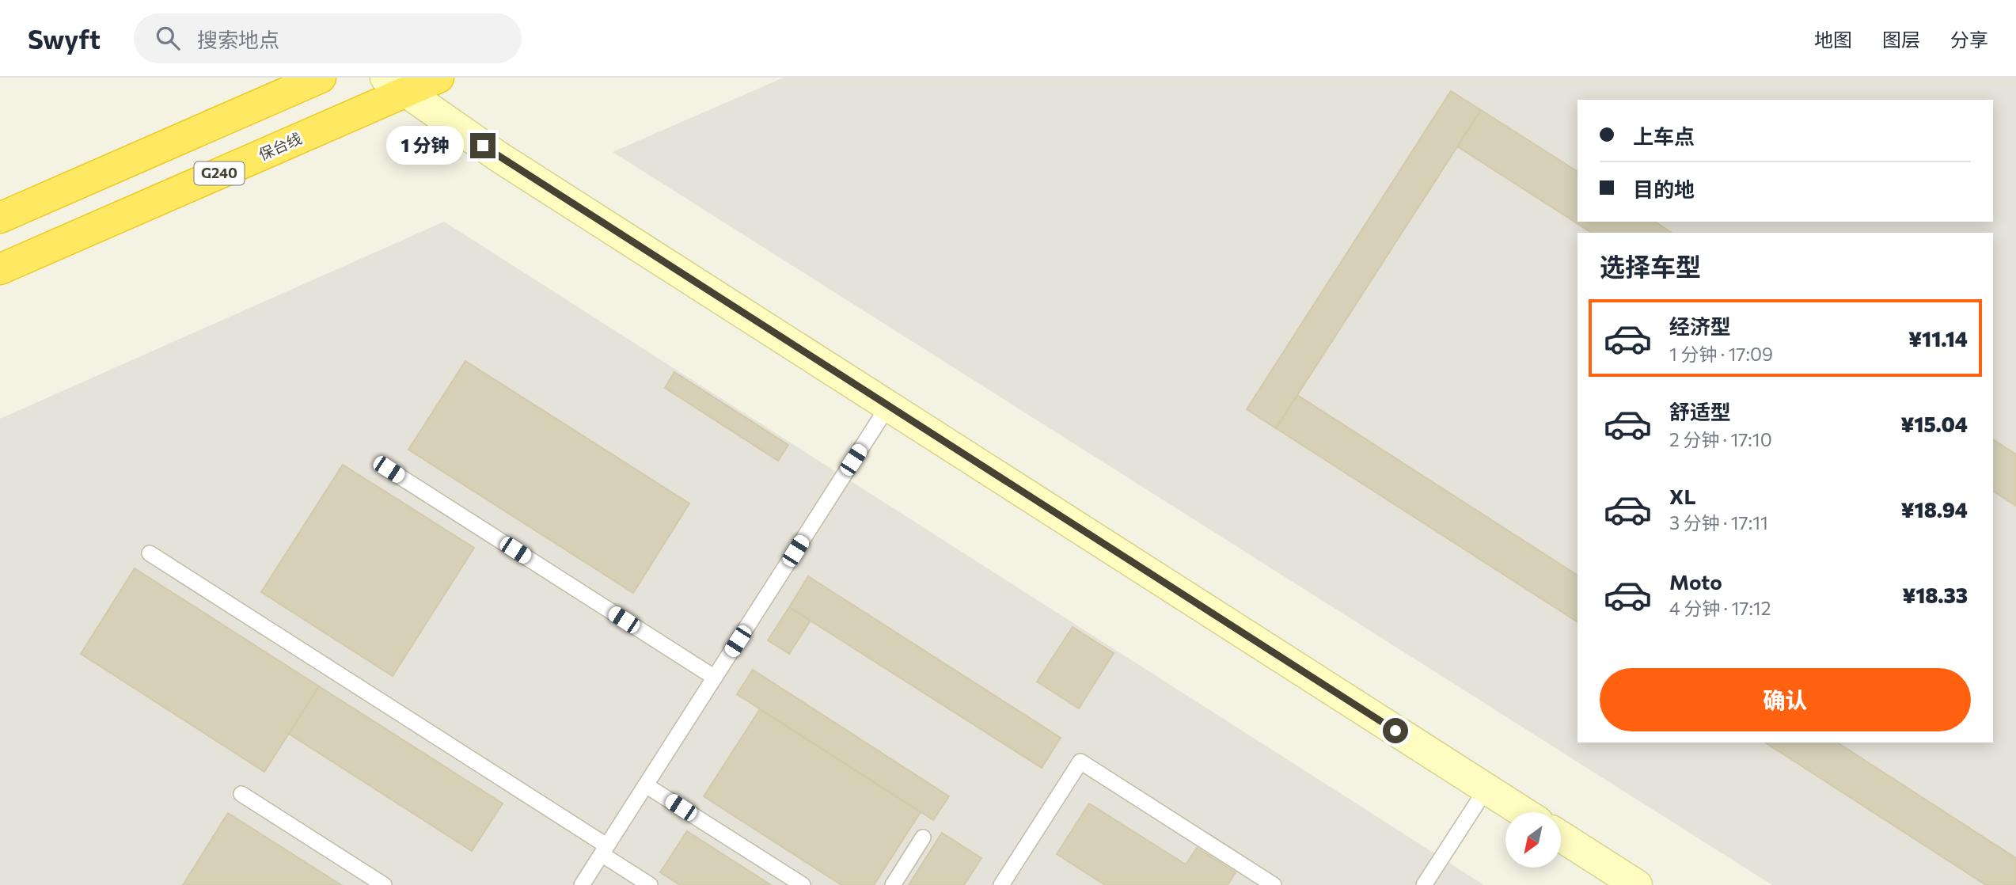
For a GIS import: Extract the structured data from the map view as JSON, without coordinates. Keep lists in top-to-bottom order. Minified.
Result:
{"streets":{"highway":["保台线","G240"]},"north":"bottom left","page":{"header":"Swyft","search":"搜索地点","nav":["地图","图层","分享"],"banner":["上车点","目的地"],"bubble":"1 分钟","heading":"选择车型","list":[{"name":"经济型","note":"1 分钟 · 17:09","value":"¥11.14"},{"name":"舒适型","note":"2 分钟 · 17:10","value":"¥15.04"},{"name":"XL","note":"3 分钟 · 17:11","value":"¥18.94"},{"name":"Moto","note":"4 分钟 · 17:12","value":"¥18.33"}],"buttons":"确认"}}
